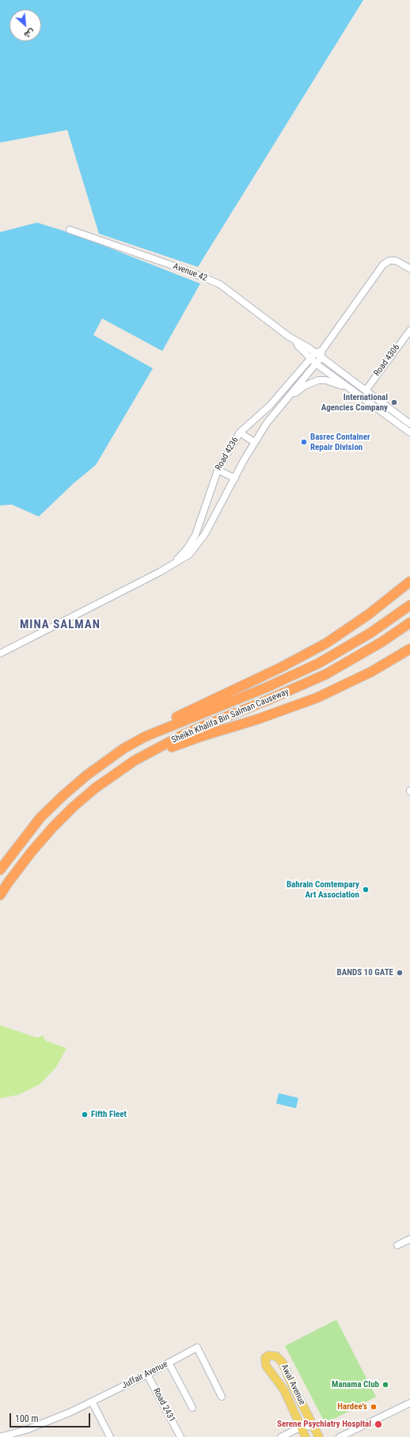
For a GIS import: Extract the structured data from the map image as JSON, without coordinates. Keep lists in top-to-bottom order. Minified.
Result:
{"streets":{"highway":["Sheikh Khalifa Bin Salman Causeway"],"main road":["Awal Avenue"],"street":["Avenue 42","Road 4306","Road 4236","Juffair Avenue","Road 2431"]},"crossings":[["Avenue 42","Road 4306"],["Avenue 42","Road 4236"],["Juffair Avenue","Road 2431"]],"districts":["MINA SALMAN"],"places":["International Agencies Company","Basrec Container Repair Division","Bahrain Comtempary Art Association","BANDS 10 GATE","Fifth Fleet","Manama Club","Hardee's","Serene Psychiatry Hospital"],"scale_bar":"100 m","north":"bottom right"}
